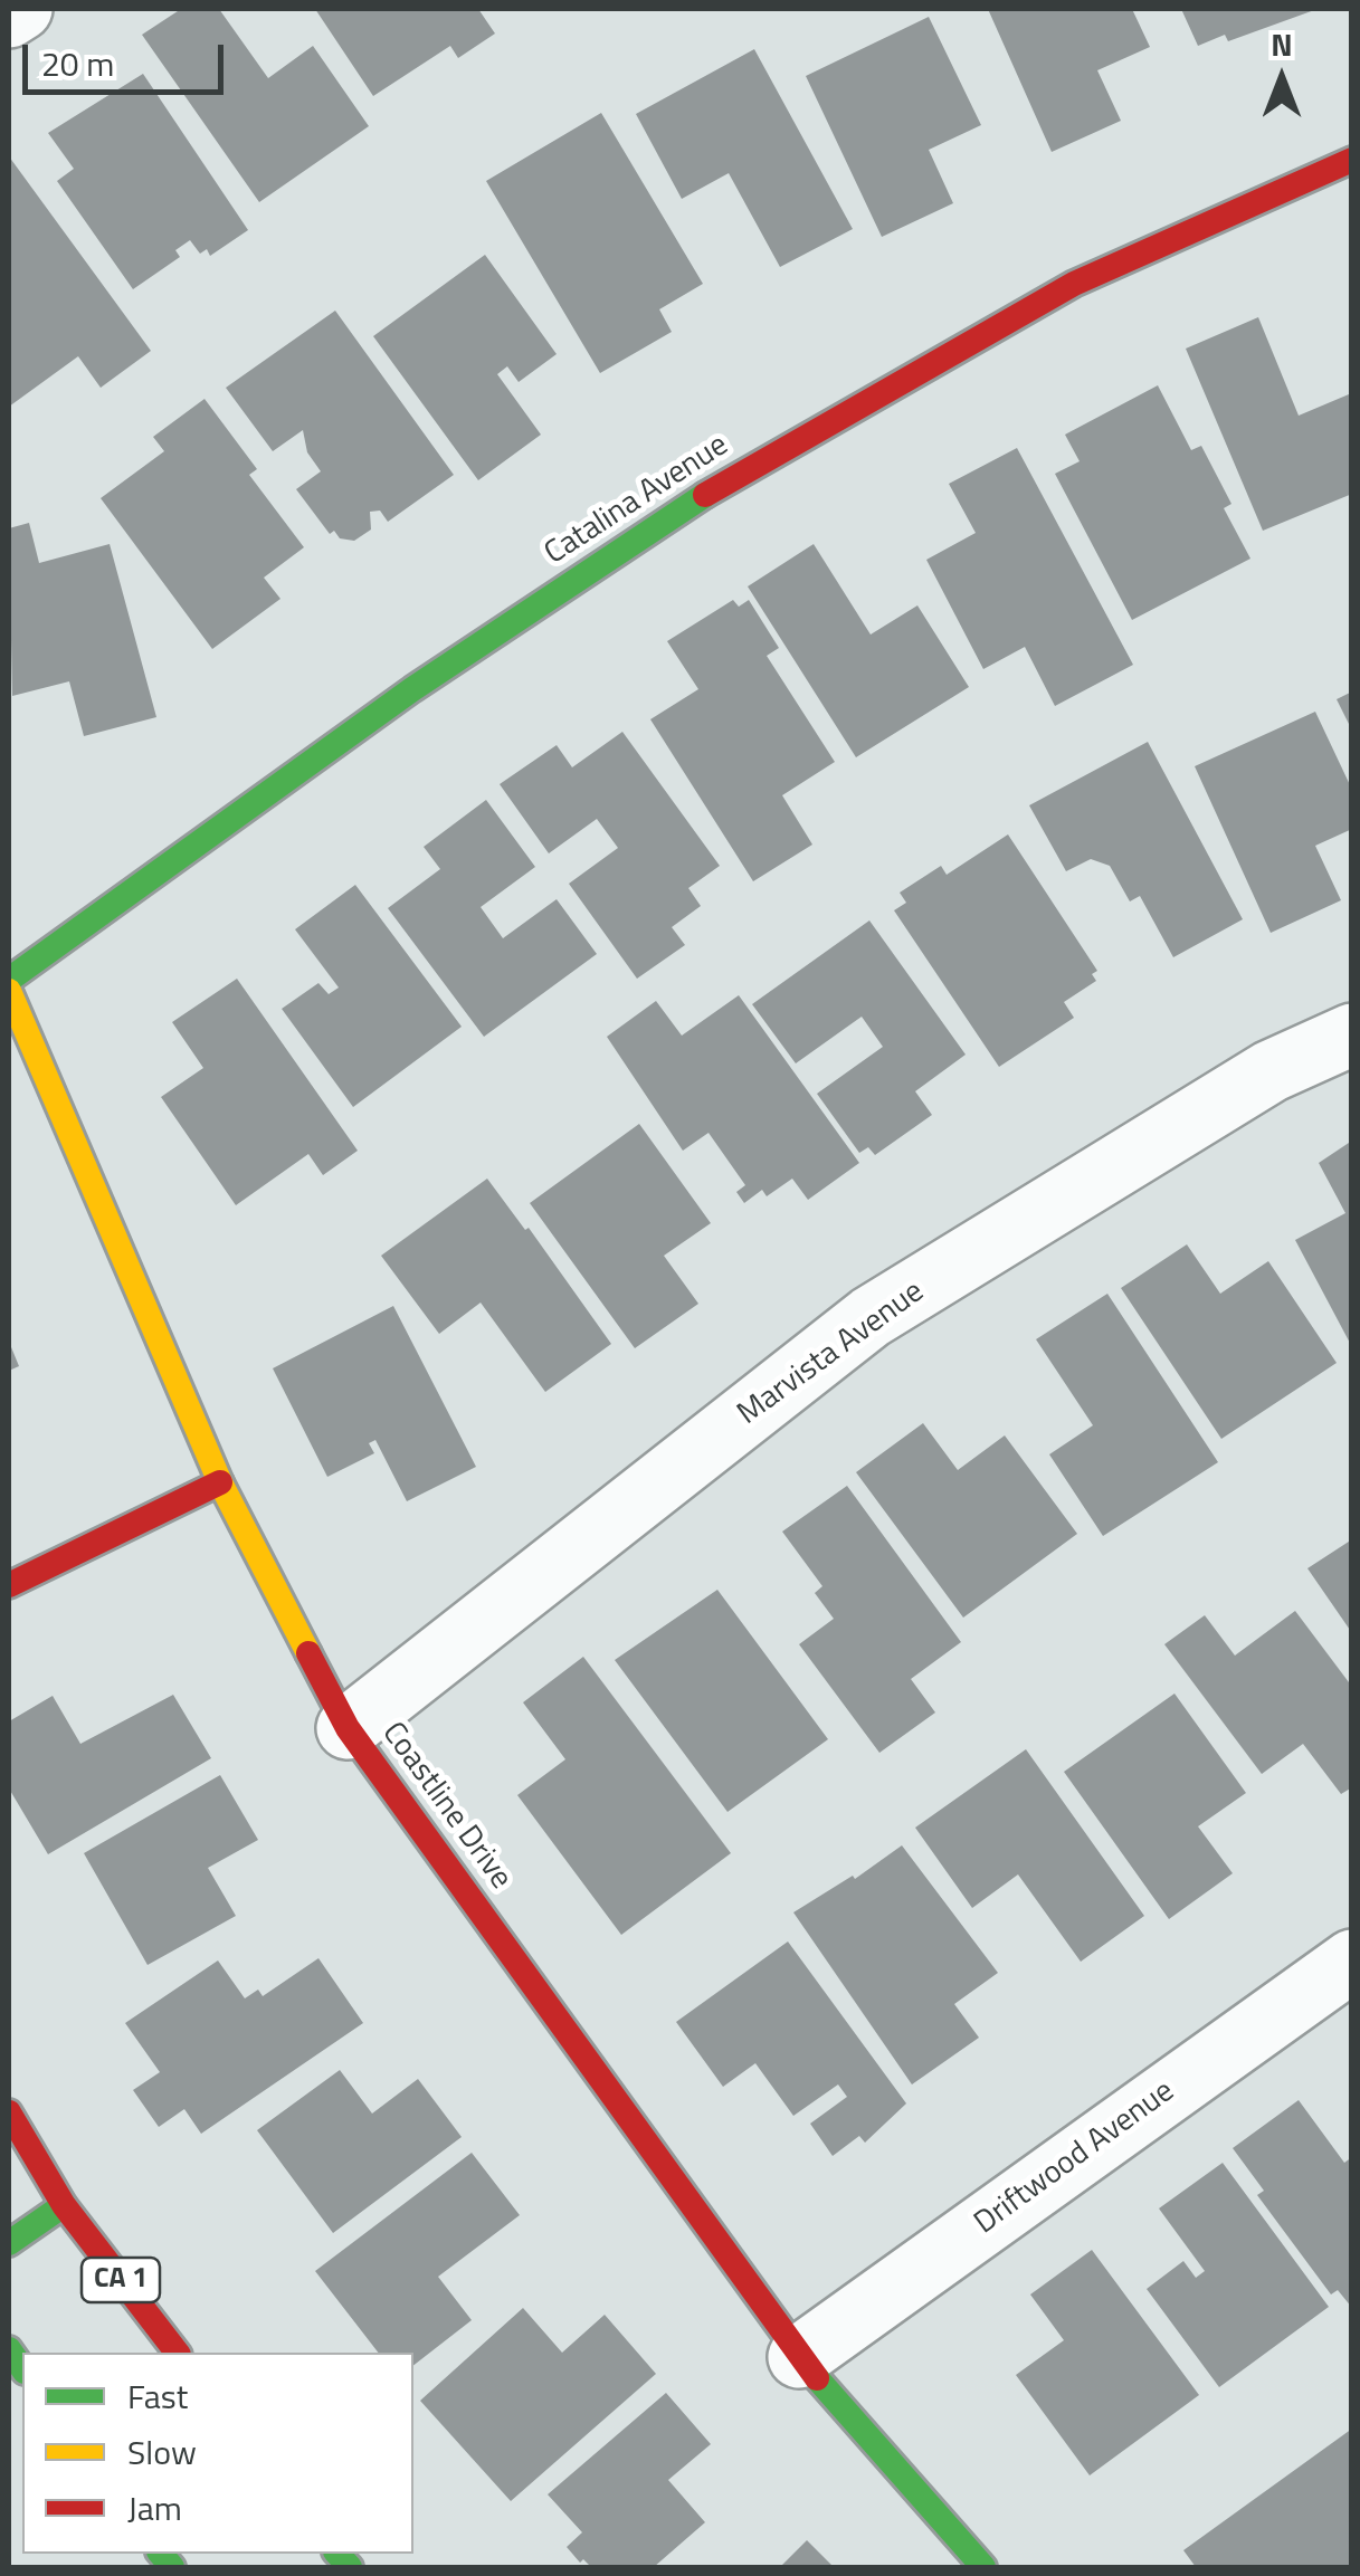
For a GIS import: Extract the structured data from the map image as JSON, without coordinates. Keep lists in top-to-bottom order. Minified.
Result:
{"streets":{"main road":["Catalina Avenue","Coastline Drive","CA 1"],"street":["Marvista Avenue","Driftwood Avenue"]},"crossings":[["Marvista Avenue","Coastline Drive"],["Coastline Drive","Driftwood Avenue"]],"legend":["Fast","Slow","Jam"],"scale_bar":"20 m","north":"top"}
